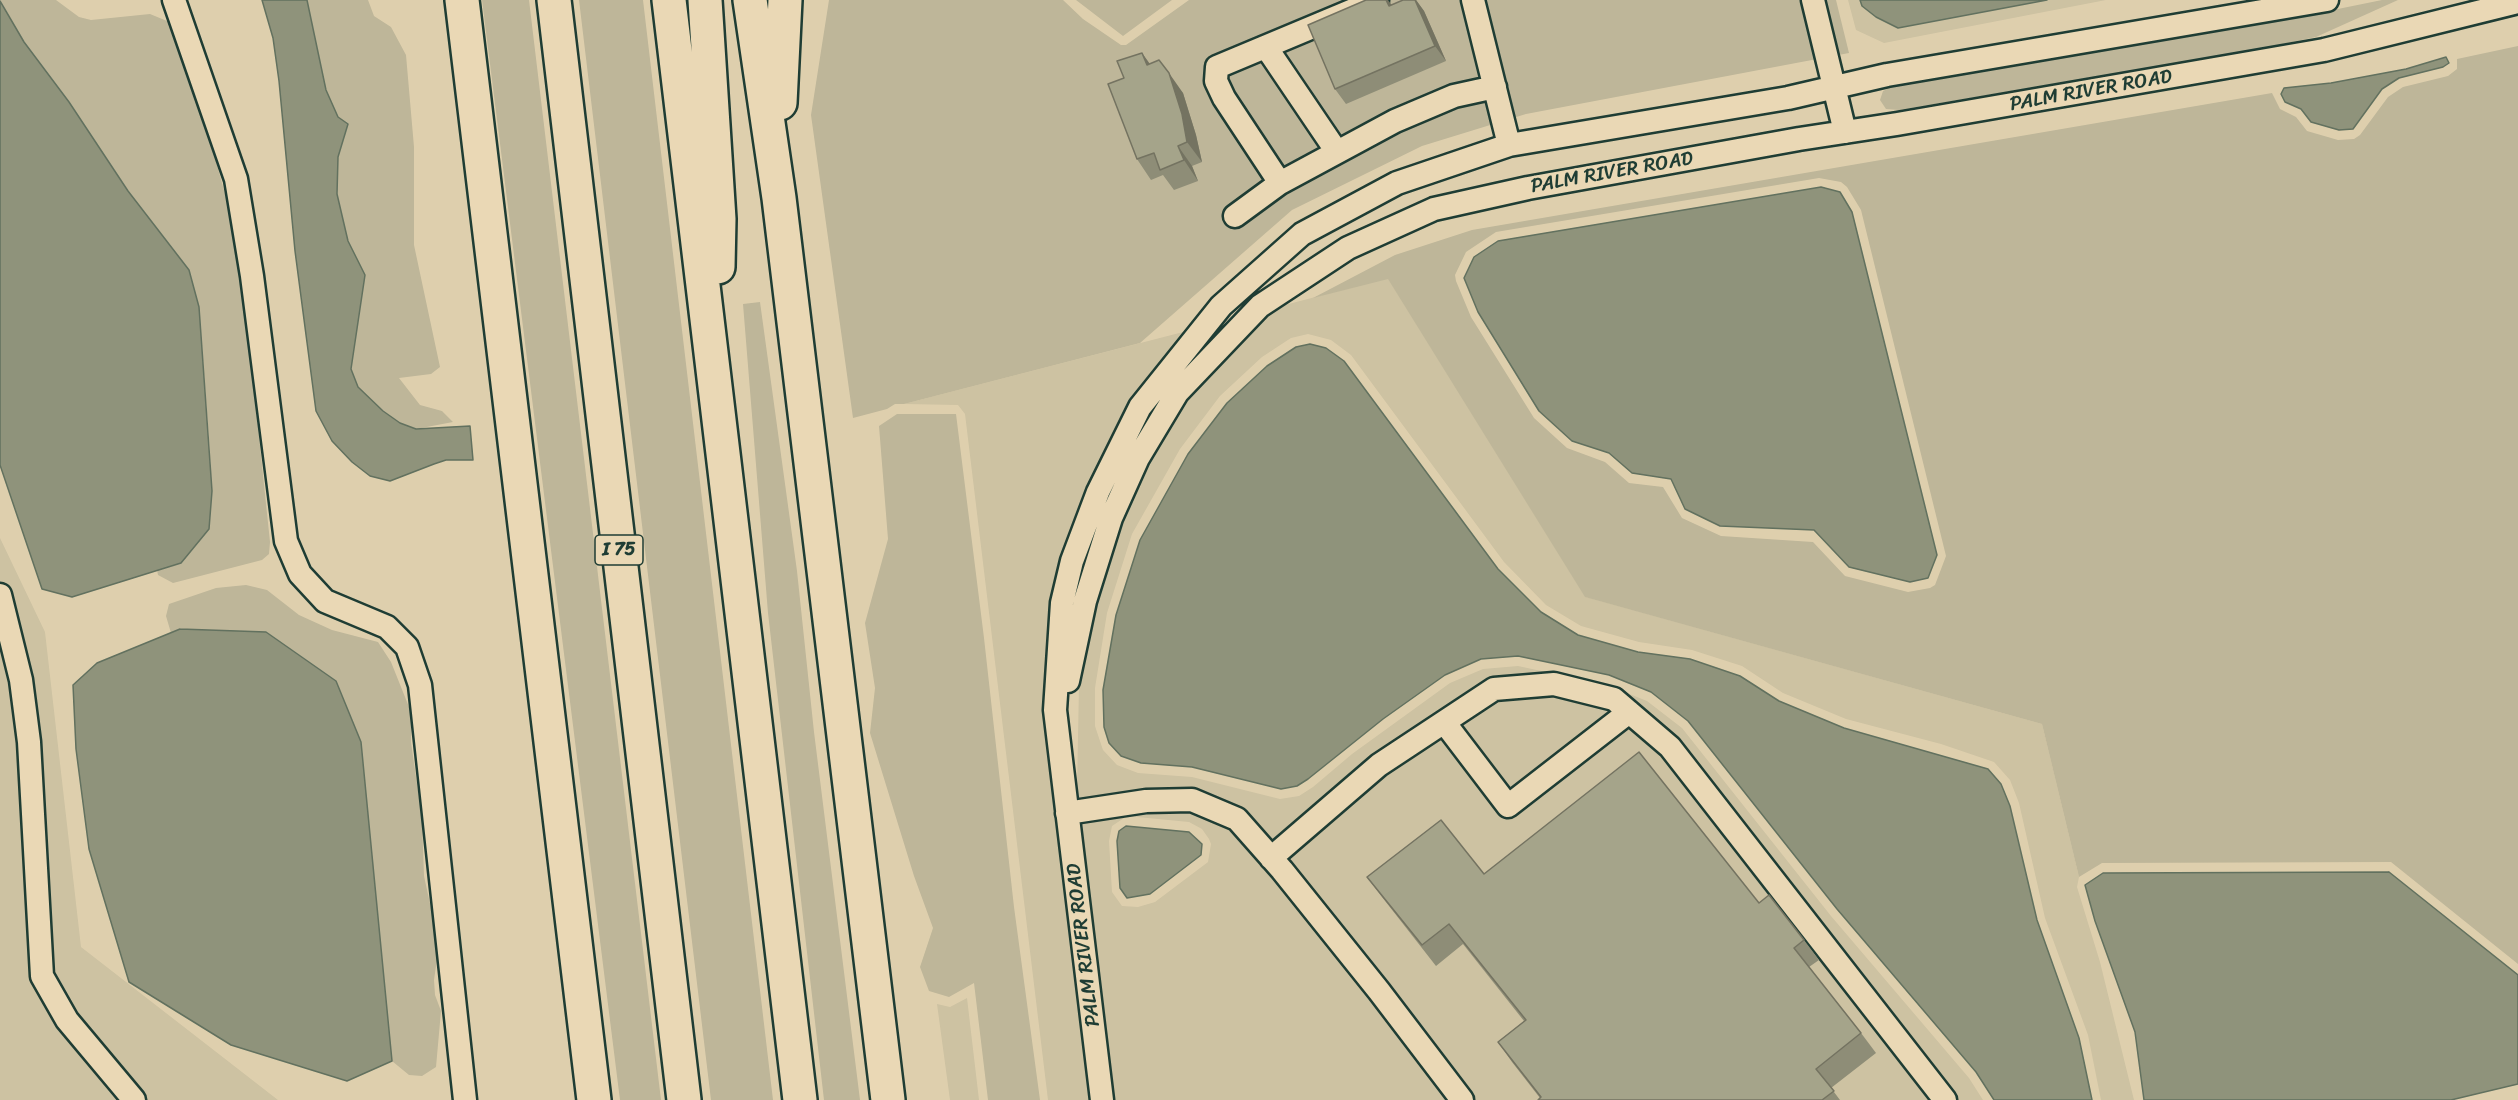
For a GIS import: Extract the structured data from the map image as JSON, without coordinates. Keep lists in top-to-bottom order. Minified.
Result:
{"streets":{"highway":["I 75"],"street":["PALM RIVER ROAD"]}}
